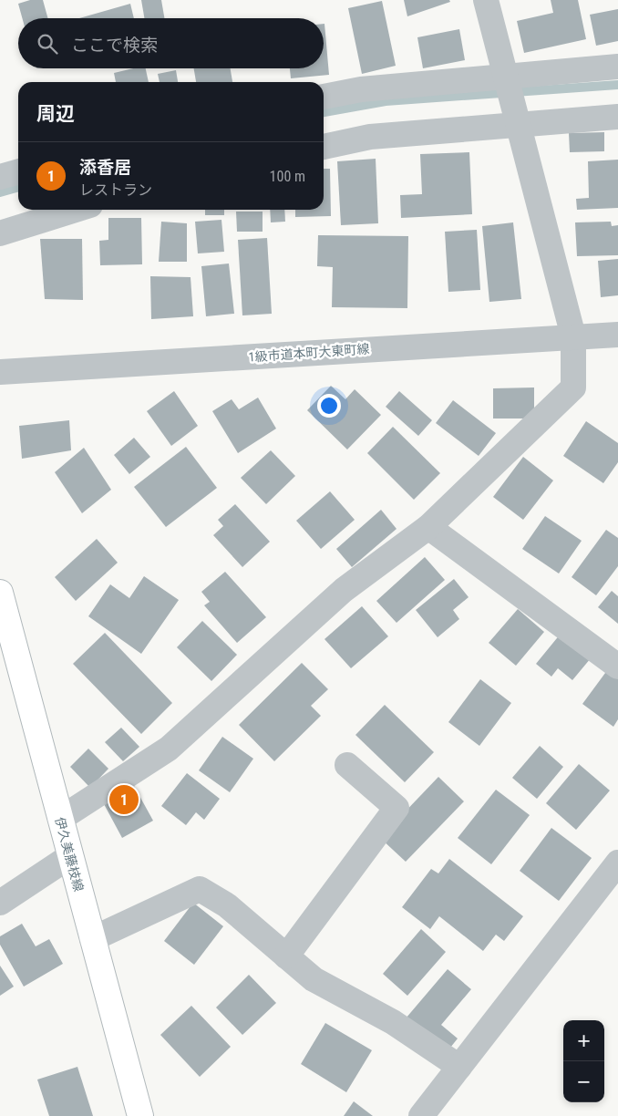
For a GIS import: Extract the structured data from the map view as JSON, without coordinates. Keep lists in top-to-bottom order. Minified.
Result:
{"streets":{"main road":["伊久美藤枝線"],"street":["1級市道本町大東町線"]},"page":{"search":"ここで検索","heading":"周辺","list":[{"mark":"1","name":"添香居","note":"レストラン","value":"100 m"}],"pins":"1","map_buttons":["+","−"]}}
